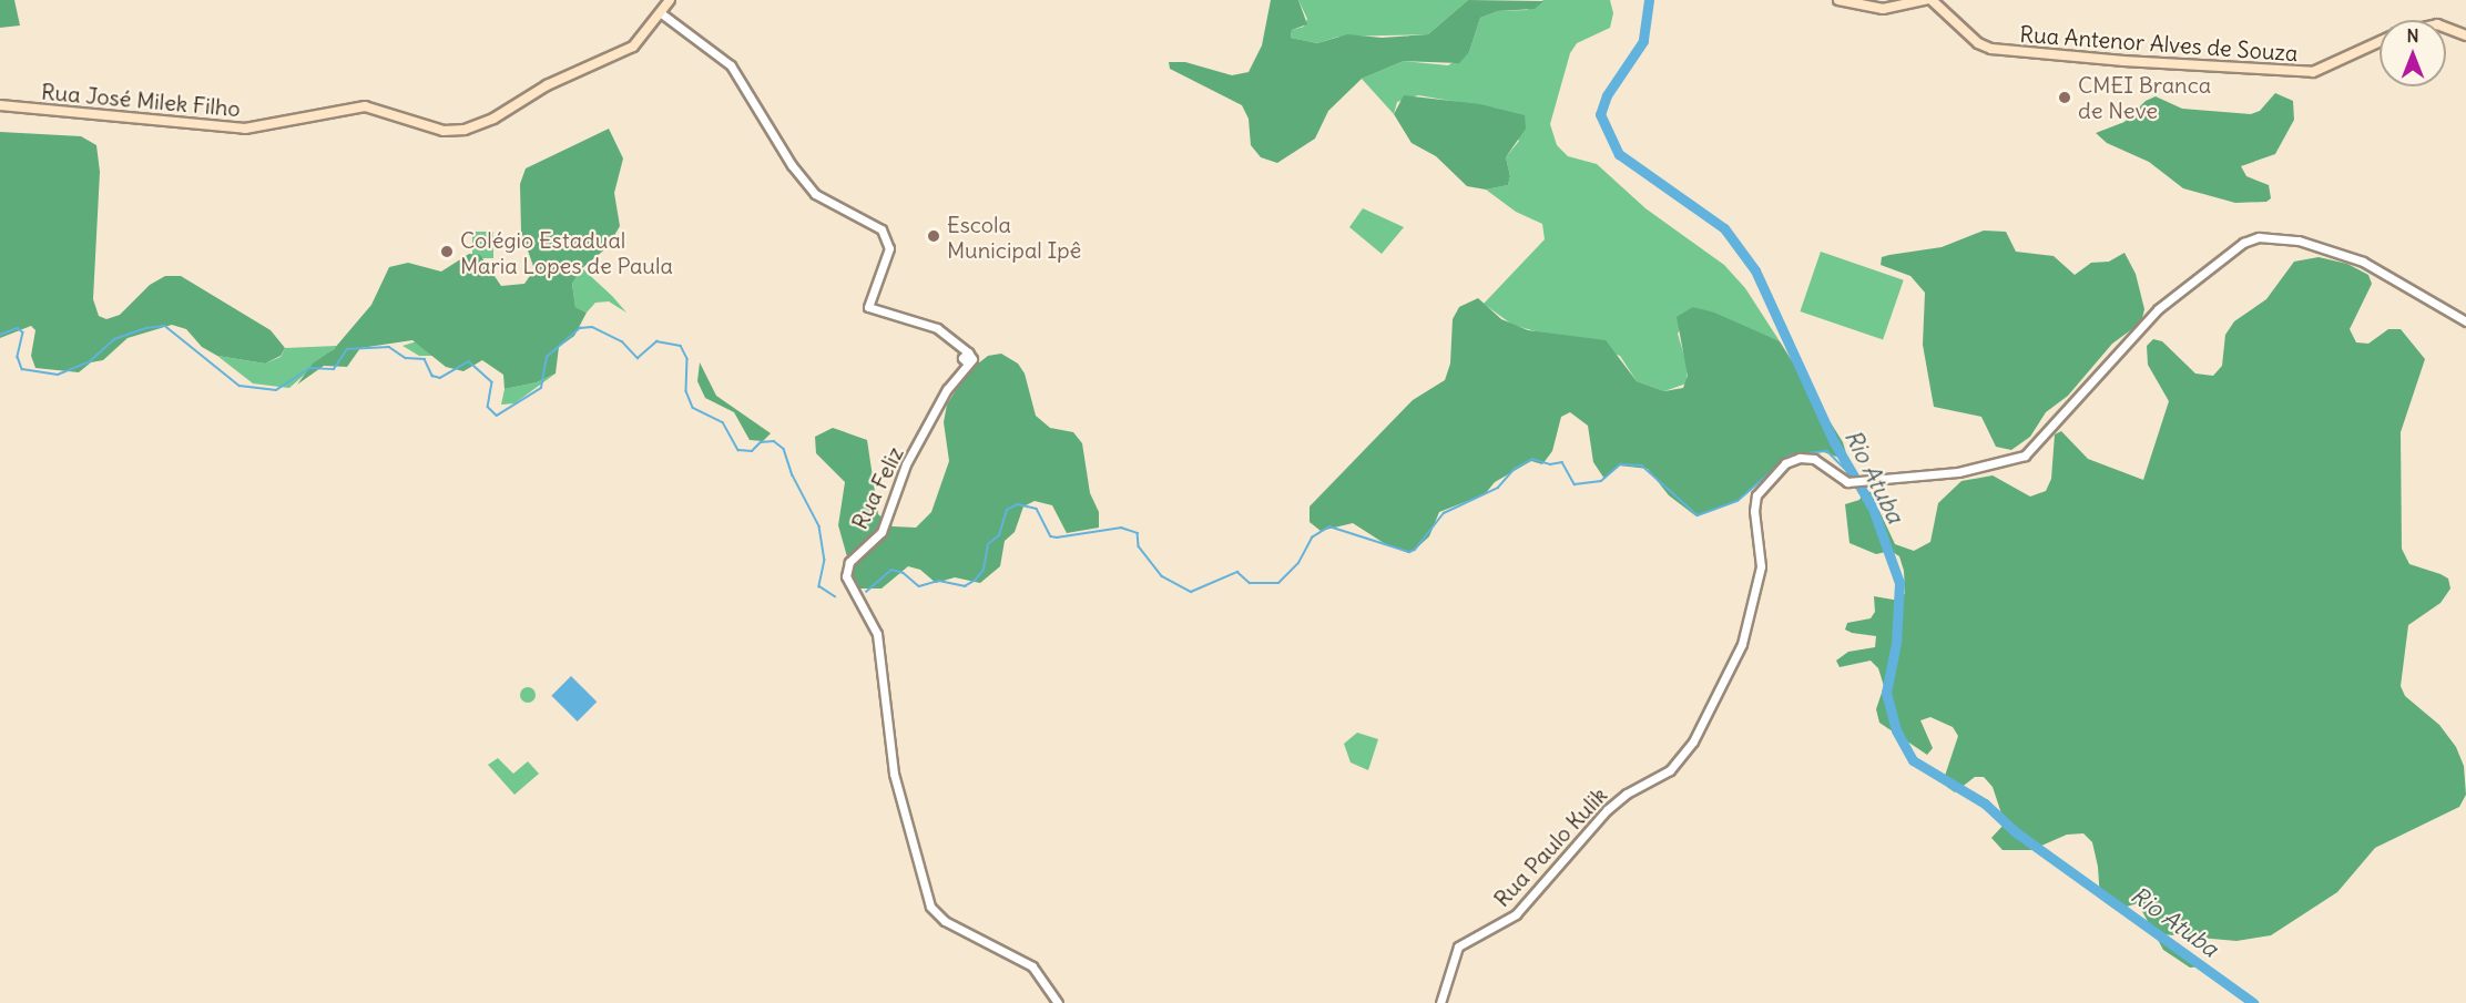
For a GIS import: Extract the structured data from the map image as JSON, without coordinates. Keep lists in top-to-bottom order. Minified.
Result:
{"streets":{"main road":["Rua Antenor Alves de Souza","Rua José Milek Filho"],"street":["Rua Feliz","Rua Paulo Kulik"]},"crossings":[["Rua José Milek Filho","Rua Feliz"]],"water":["Rio Atuba"],"places":["CMEI Branca de Neve","Escola Municipal Ipê","Colégio Estadual Maria Lopes de Paula"],"north":"top"}
